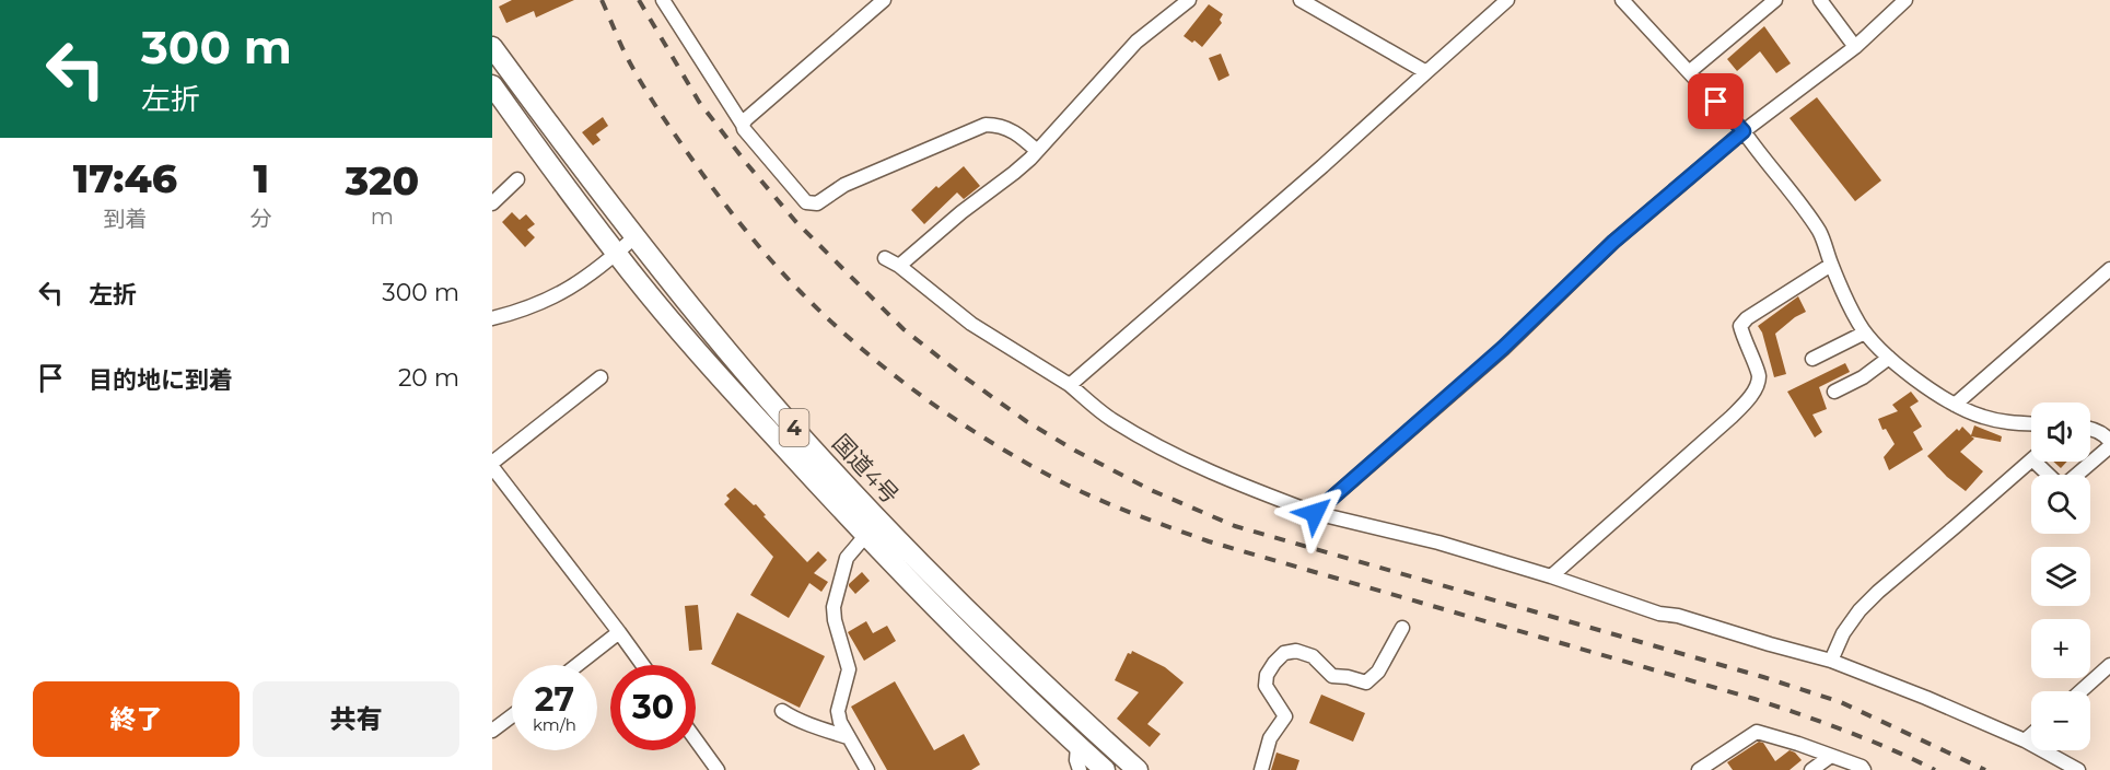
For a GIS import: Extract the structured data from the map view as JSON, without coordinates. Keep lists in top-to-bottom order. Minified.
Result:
{"streets":{"highway":["4","国道4号"]},"page":{"turn":["300 m","左折"],"eta":["17:46","到着","1","分","320","m"],"list":[{"name":"左折","value":"300 m"},{"name":"目的地に到着","value":"20 m"}],"map_buttons":["+","−"],"speed":"27 km/h","limit":"30","buttons":["終了","共有"]}}
